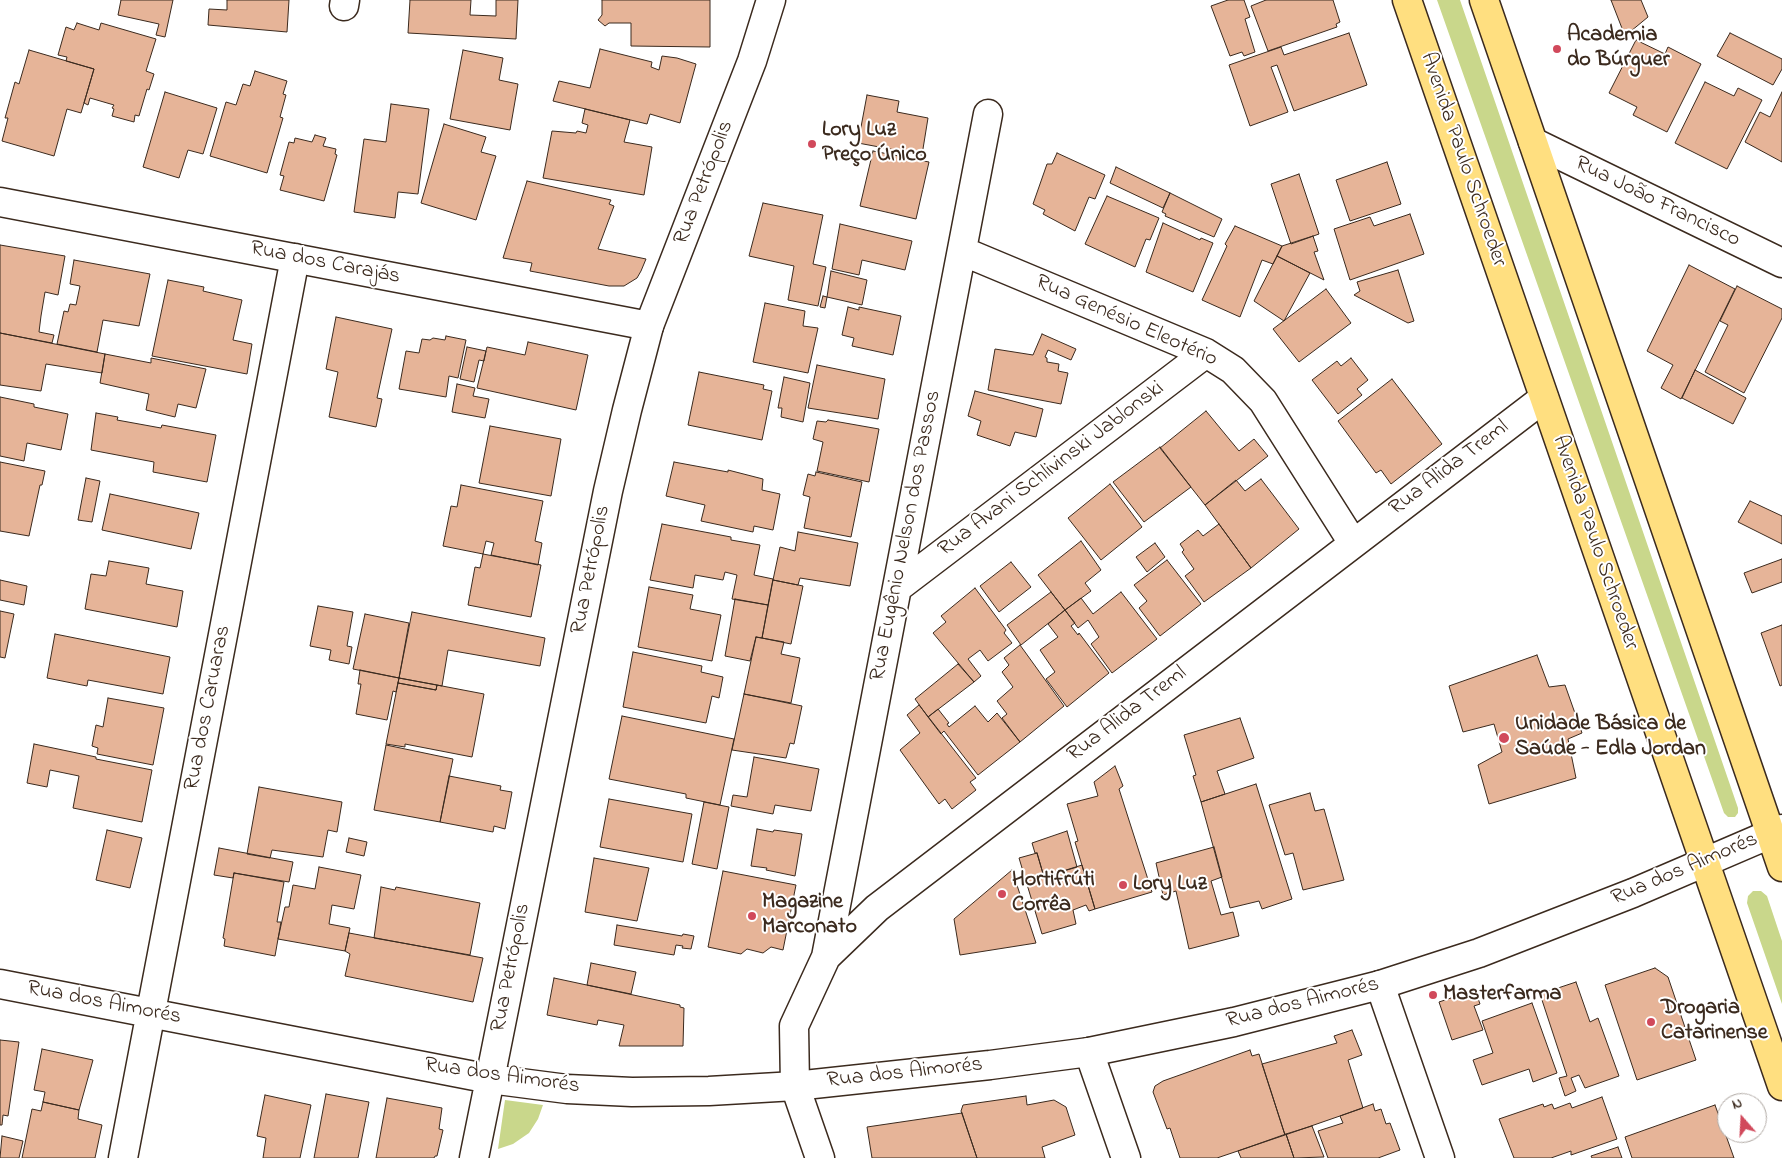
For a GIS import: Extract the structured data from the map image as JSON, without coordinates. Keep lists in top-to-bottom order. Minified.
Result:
{"streets":{"main road":["Avenida Paulo Schroeder"],"street":["Rua Petrópolis","Rua João Francisco","Rua dos Carajás","Rua Genésio Eleotério","Rua Alida Treml","Rua Avani Schlivinski Jablonski","Rua Eugênio Nelson dos Passos","Rua dos Caruaras","Rua dos Aimorés"]},"crossings":[["Avenida Paulo Schroeder","Rua Alida Treml"],["Avenida Paulo Schroeder","Rua dos Aimorés"],["Rua Petrópolis","Rua dos Carajás"],["Rua Petrópolis","Rua dos Aimorés"],["Rua dos Carajás","Rua dos Caruaras"],["Rua Genésio Eleotério","Rua Alida Treml"],["Rua Genésio Eleotério","Rua Avani Schlivinski Jablonski"],["Rua Genésio Eleotério","Rua Eugênio Nelson dos Passos"],["Rua Alida Treml","Rua Eugênio Nelson dos Passos"],["Rua Alida Treml","Rua dos Aimorés"],["Rua Avani Schlivinski Jablonski","Rua Eugênio Nelson dos Passos"],["Rua dos Caruaras","Rua dos Aimorés"]],"places":["Academia do Búrguer","Lory Luz Preço Único","Unidade Básica de Saúde - Edla Jordan","Lory Luz","Hortifrúti Corrêa","Magazine Marconato","Masterfarma","Drogaria Catarinense"],"north":"top"}
